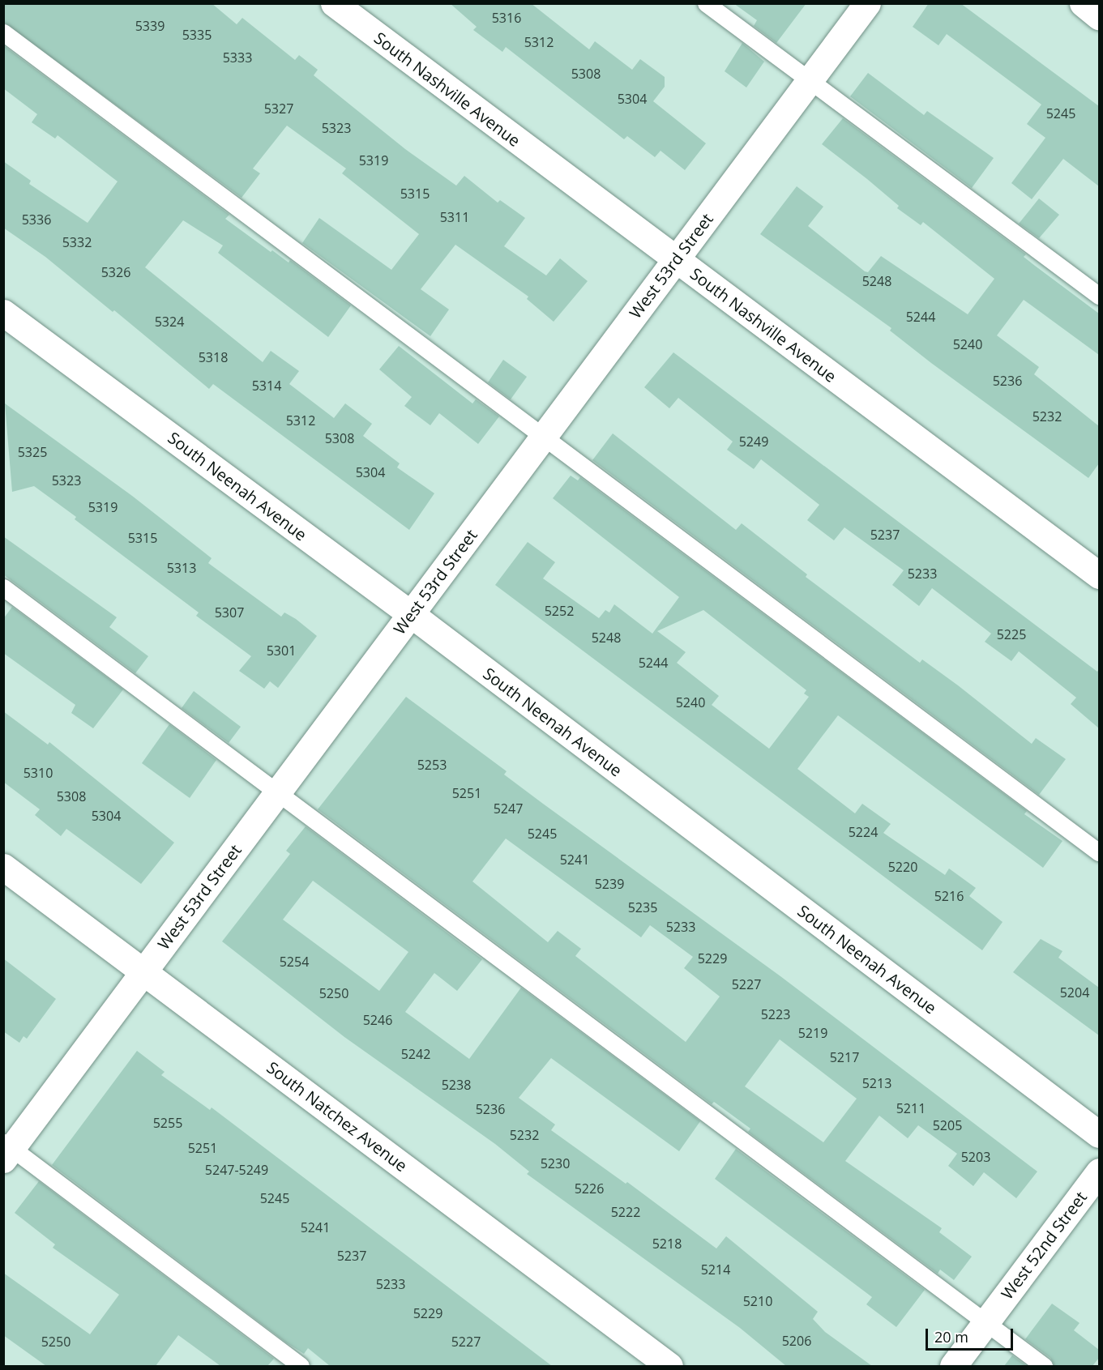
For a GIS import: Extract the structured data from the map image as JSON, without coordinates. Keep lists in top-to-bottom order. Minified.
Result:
{"streets":{"street":["South Nashville Avenue","West 53rd Street","South Neenah Avenue","South Natchez Avenue","West 52nd Street"]},"crossings":[["South Nashville Avenue","West 53rd Street"],["West 53rd Street","South Neenah Avenue"],["West 53rd Street","South Natchez Avenue"]],"house_numbers":["5316","5339","5335","5312","5333","5308","5304","5327","5245","5323","5319","5315","5311","5336","5332","5326","5248","5244","5324","5240","5318","5236","5314","5232","5312","5308","5249","5325","5304","5323","5319","5237","5315","5313","5233","5252","5307","5225","5248","5301","5244","5240","5253","5310","5251","5308","5247","5304","5224","5245","5241","5220","5239","5216","5235","5233","5229","5254","5227","5204","5250","5223","5246","5219","5242","5217","5213","5238","5211","5236","5255","5205","5232","5251","5203","5230","5247-5249","5226","5245","5222","5241","5218","5237","5214","5233","5210","5229","5206","5250","5227"],"scale_bar":"20 m"}
